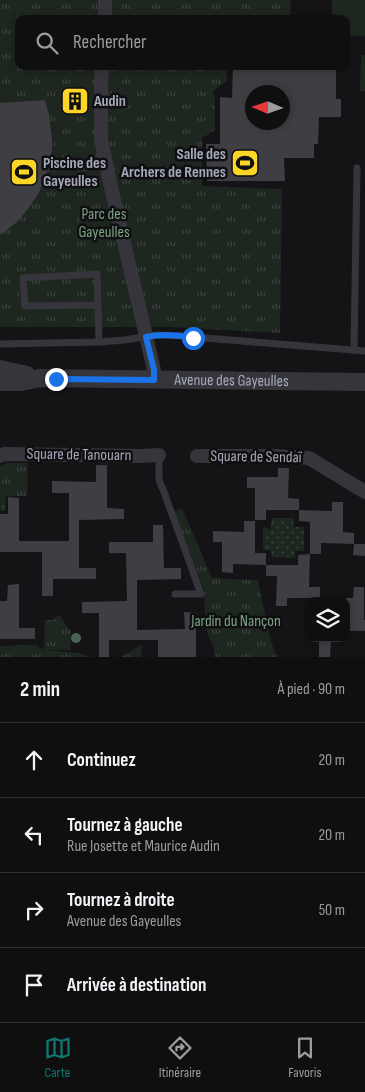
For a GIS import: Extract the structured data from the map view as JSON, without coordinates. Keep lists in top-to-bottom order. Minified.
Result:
{"streets":{"street":["Avenue des Gayeulles","Square de Tanouarn","Square de Sendaï"]},"parks":["Parc des Gayeulles","Jardin du Nançon"],"places":{"building":["Audin"],"sports":["Salle des Archers de Rennes","Piscine des Gayeulles"]},"north":"left","page":{"search":"Rechercher","heading":["2 min","À pied · 90 m"],"list":[["Continuez","20 m"],["Tournez à gauche","Rue Josette et Maurice Audin","20 m"],["Tournez à droite","Avenue des Gayeulles","50 m"],"Arrivée à destination"],"nav":["Carte","Itinéraire","Favoris"]}}
